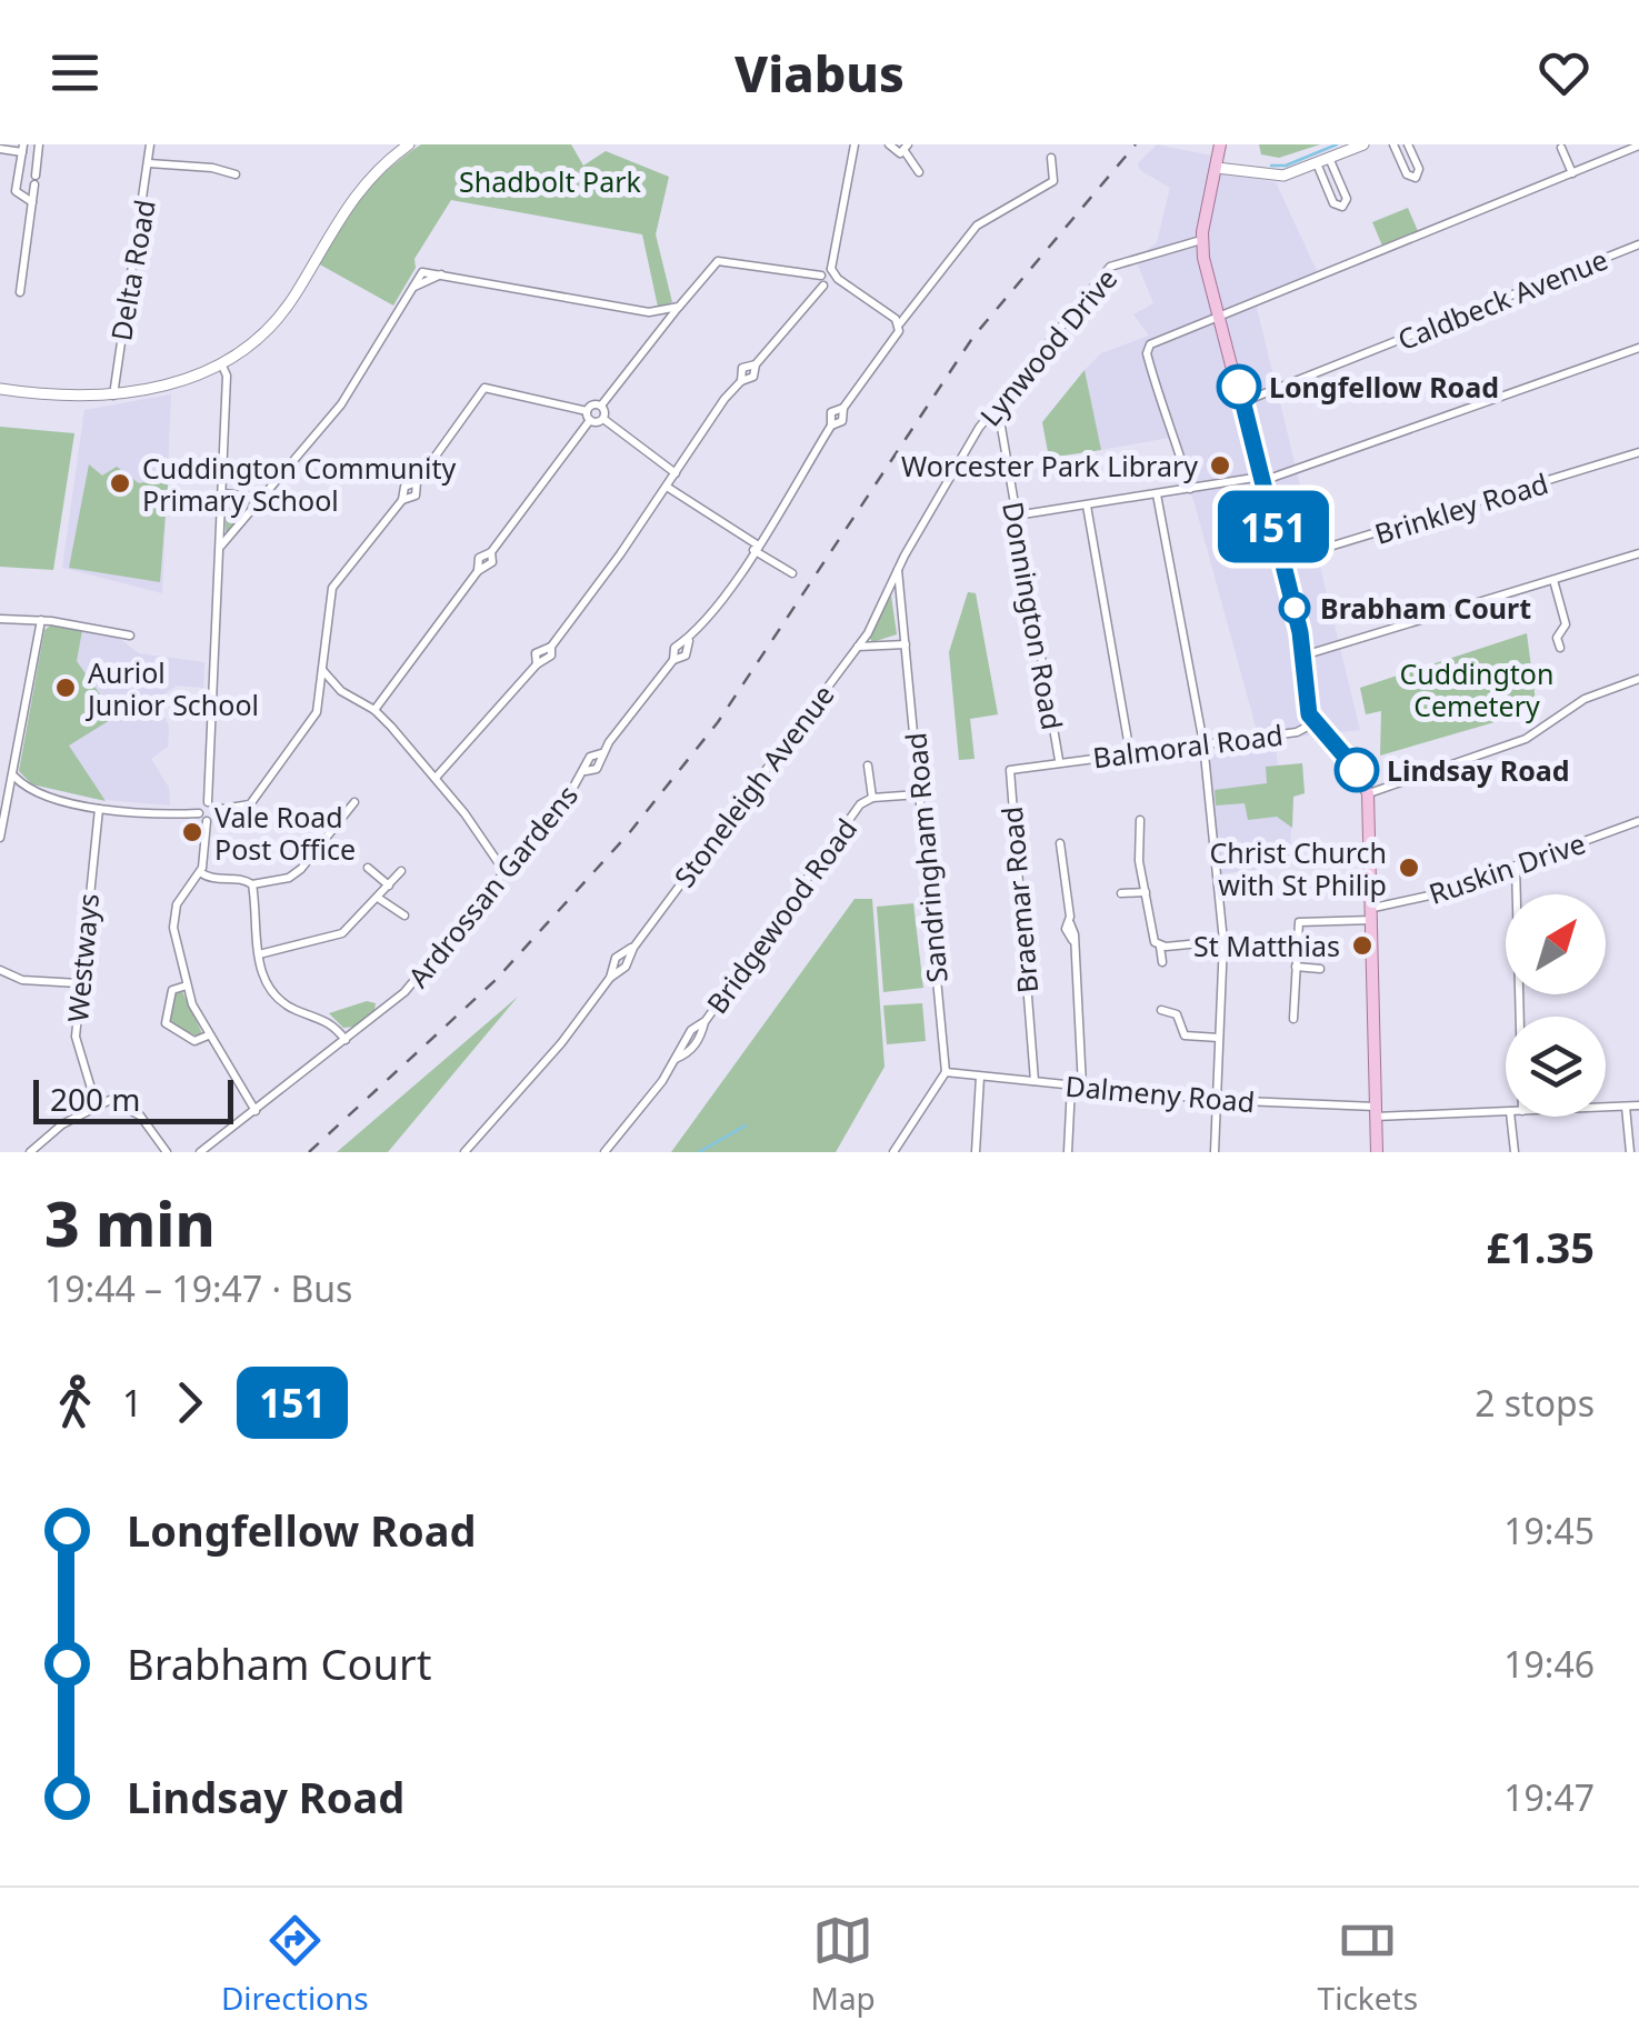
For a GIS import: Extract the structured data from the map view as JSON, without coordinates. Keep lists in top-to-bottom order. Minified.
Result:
{"streets":{"street":["Delta Road","Caldbeck Avenue","Lynwood Drive","Brinkley Road","Donnington Road","Balmoral Road","Stoneleigh Avenue","Sandringham Road","Ruskin Drive","Ardrossan Gardens","Braemar Road","Bridgewood Road","Westways","Dalmeny Road"]},"crossings":[["Lynwood Drive","Donnington Road"],["Lynwood Drive","Stoneleigh Avenue"],["Lynwood Drive","Sandringham Road"],["Donnington Road","Balmoral Road"],["Donnington Road","Braemar Road"],["Balmoral Road","Braemar Road"],["Sandringham Road","Bridgewood Road"],["Sandringham Road","Dalmeny Road"],["Braemar Road","Dalmeny Road"]],"parks":["Shadbolt Park","Cuddington Cemetery"],"places":["Longfellow Road","Worcester Park Library","Cuddington Community Primary School","Brabham Court","Auriol Junior School","Lindsay Road","Vale Road Post Office","Christ Church with St Philip","St Matthias"],"lines":["bus line 151"],"scale_bar":"200 m","north":"top right","page":{"header":"Viabus","on_map":"151","scale":"200 m","heading":["3 min","19:44 – 19:47 · Bus","£1.35"],"legs":["1","151","2 stops"],"list":[{"name":"Longfellow Road","value":"19:45"},{"name":"Brabham Court","value":"19:46"},{"name":"Lindsay Road","value":"19:47"}],"tabs":["Directions","Map","Tickets"]}}
